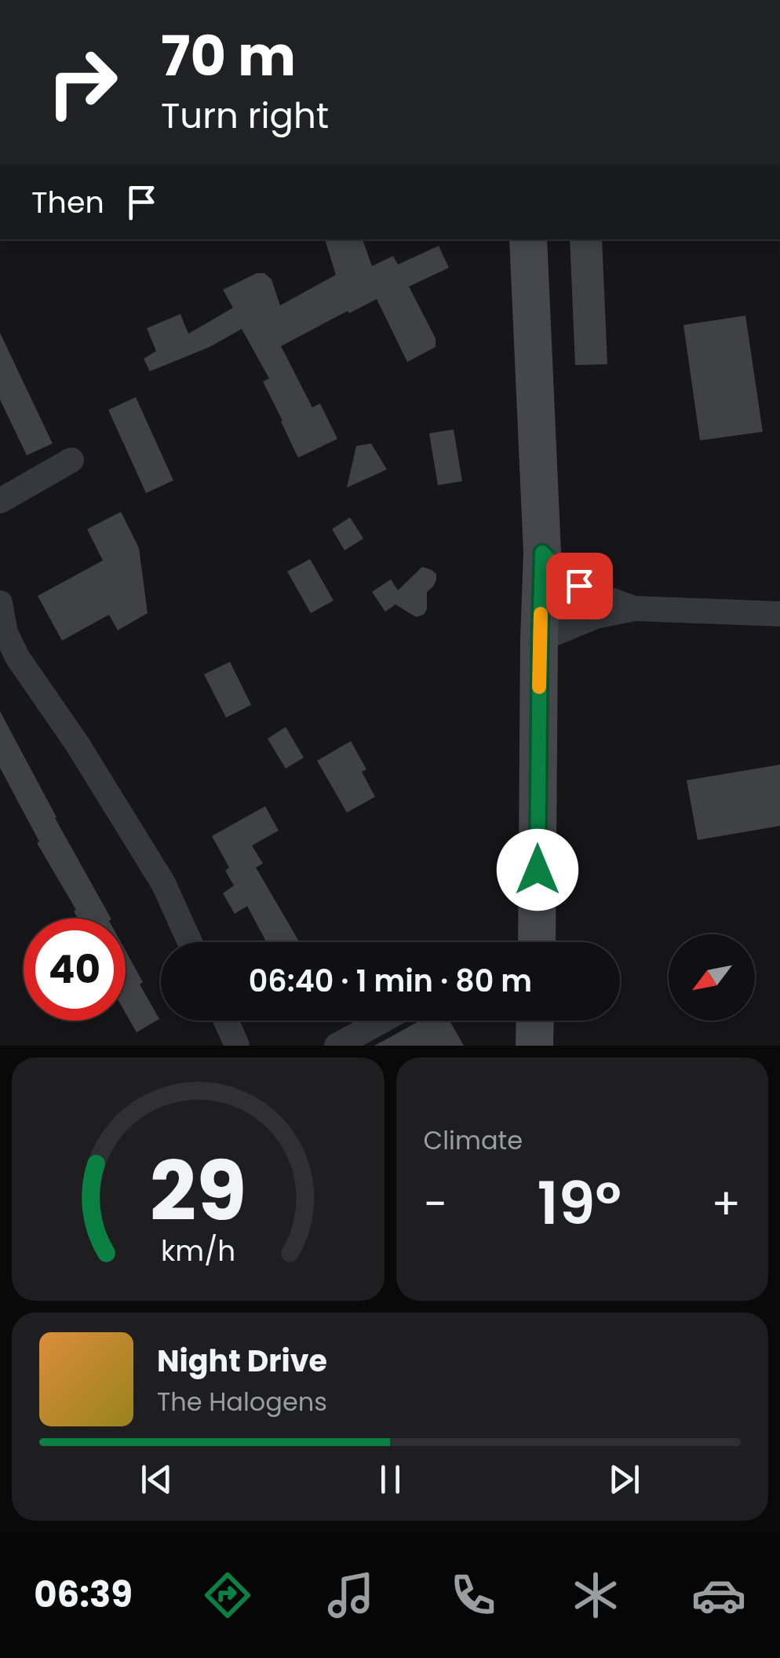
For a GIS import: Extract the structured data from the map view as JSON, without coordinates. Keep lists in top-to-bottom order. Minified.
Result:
{"north":"bottom left","page":{"turn":["70 m","Turn right"],"then":"Then","limit":"40","trip":"06:40 · 1 min · 80 m","tile":"Climate","heat":["−","19°","+"],"song":["Night Drive","The Halogens"],"tabs":"06:39","gauge":["29","km/h"]}}
